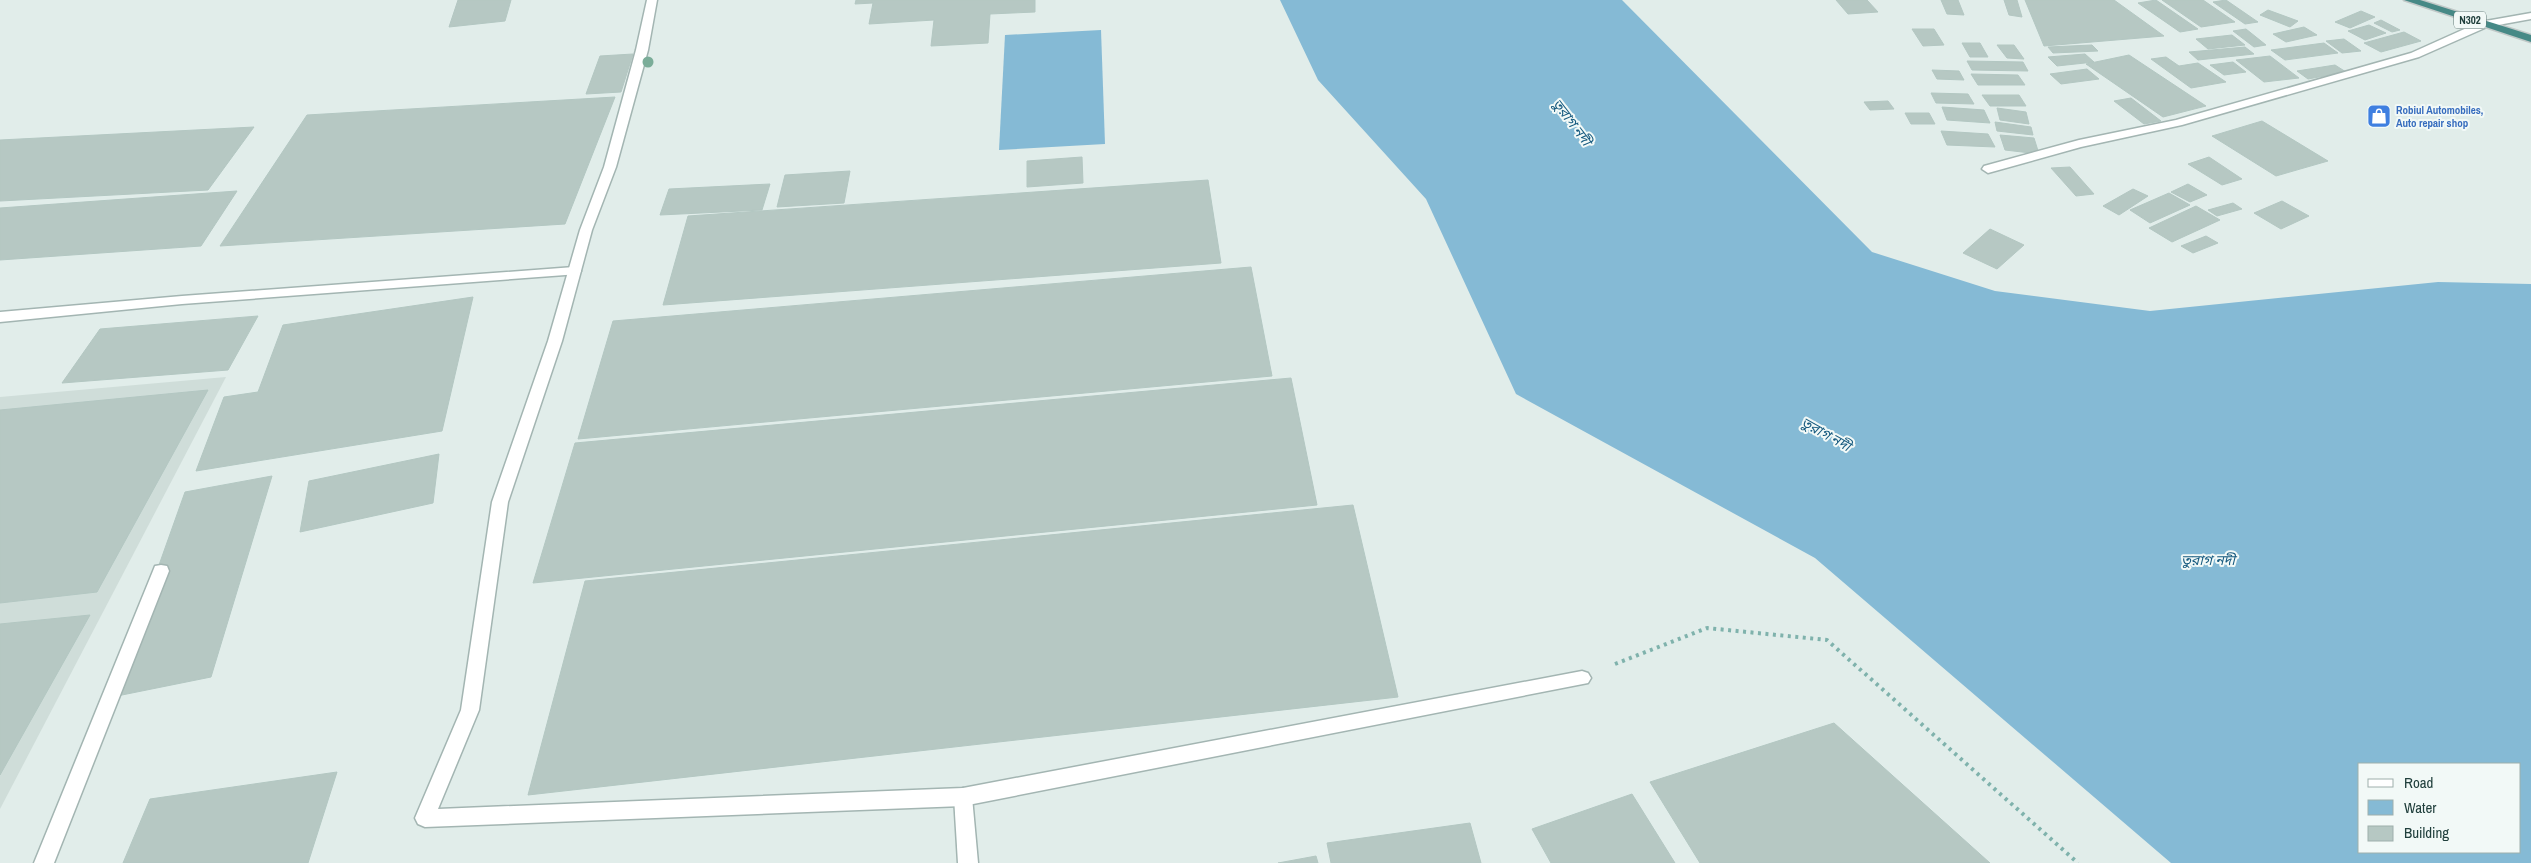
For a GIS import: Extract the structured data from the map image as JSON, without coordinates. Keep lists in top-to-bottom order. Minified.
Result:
{"streets":{"highway":["N302"]},"water":["তুরাগ নদী"],"places":{"shop":["Robiul Automobiles, Auto repair shop"]},"legend":["Road","Water","Building"]}
